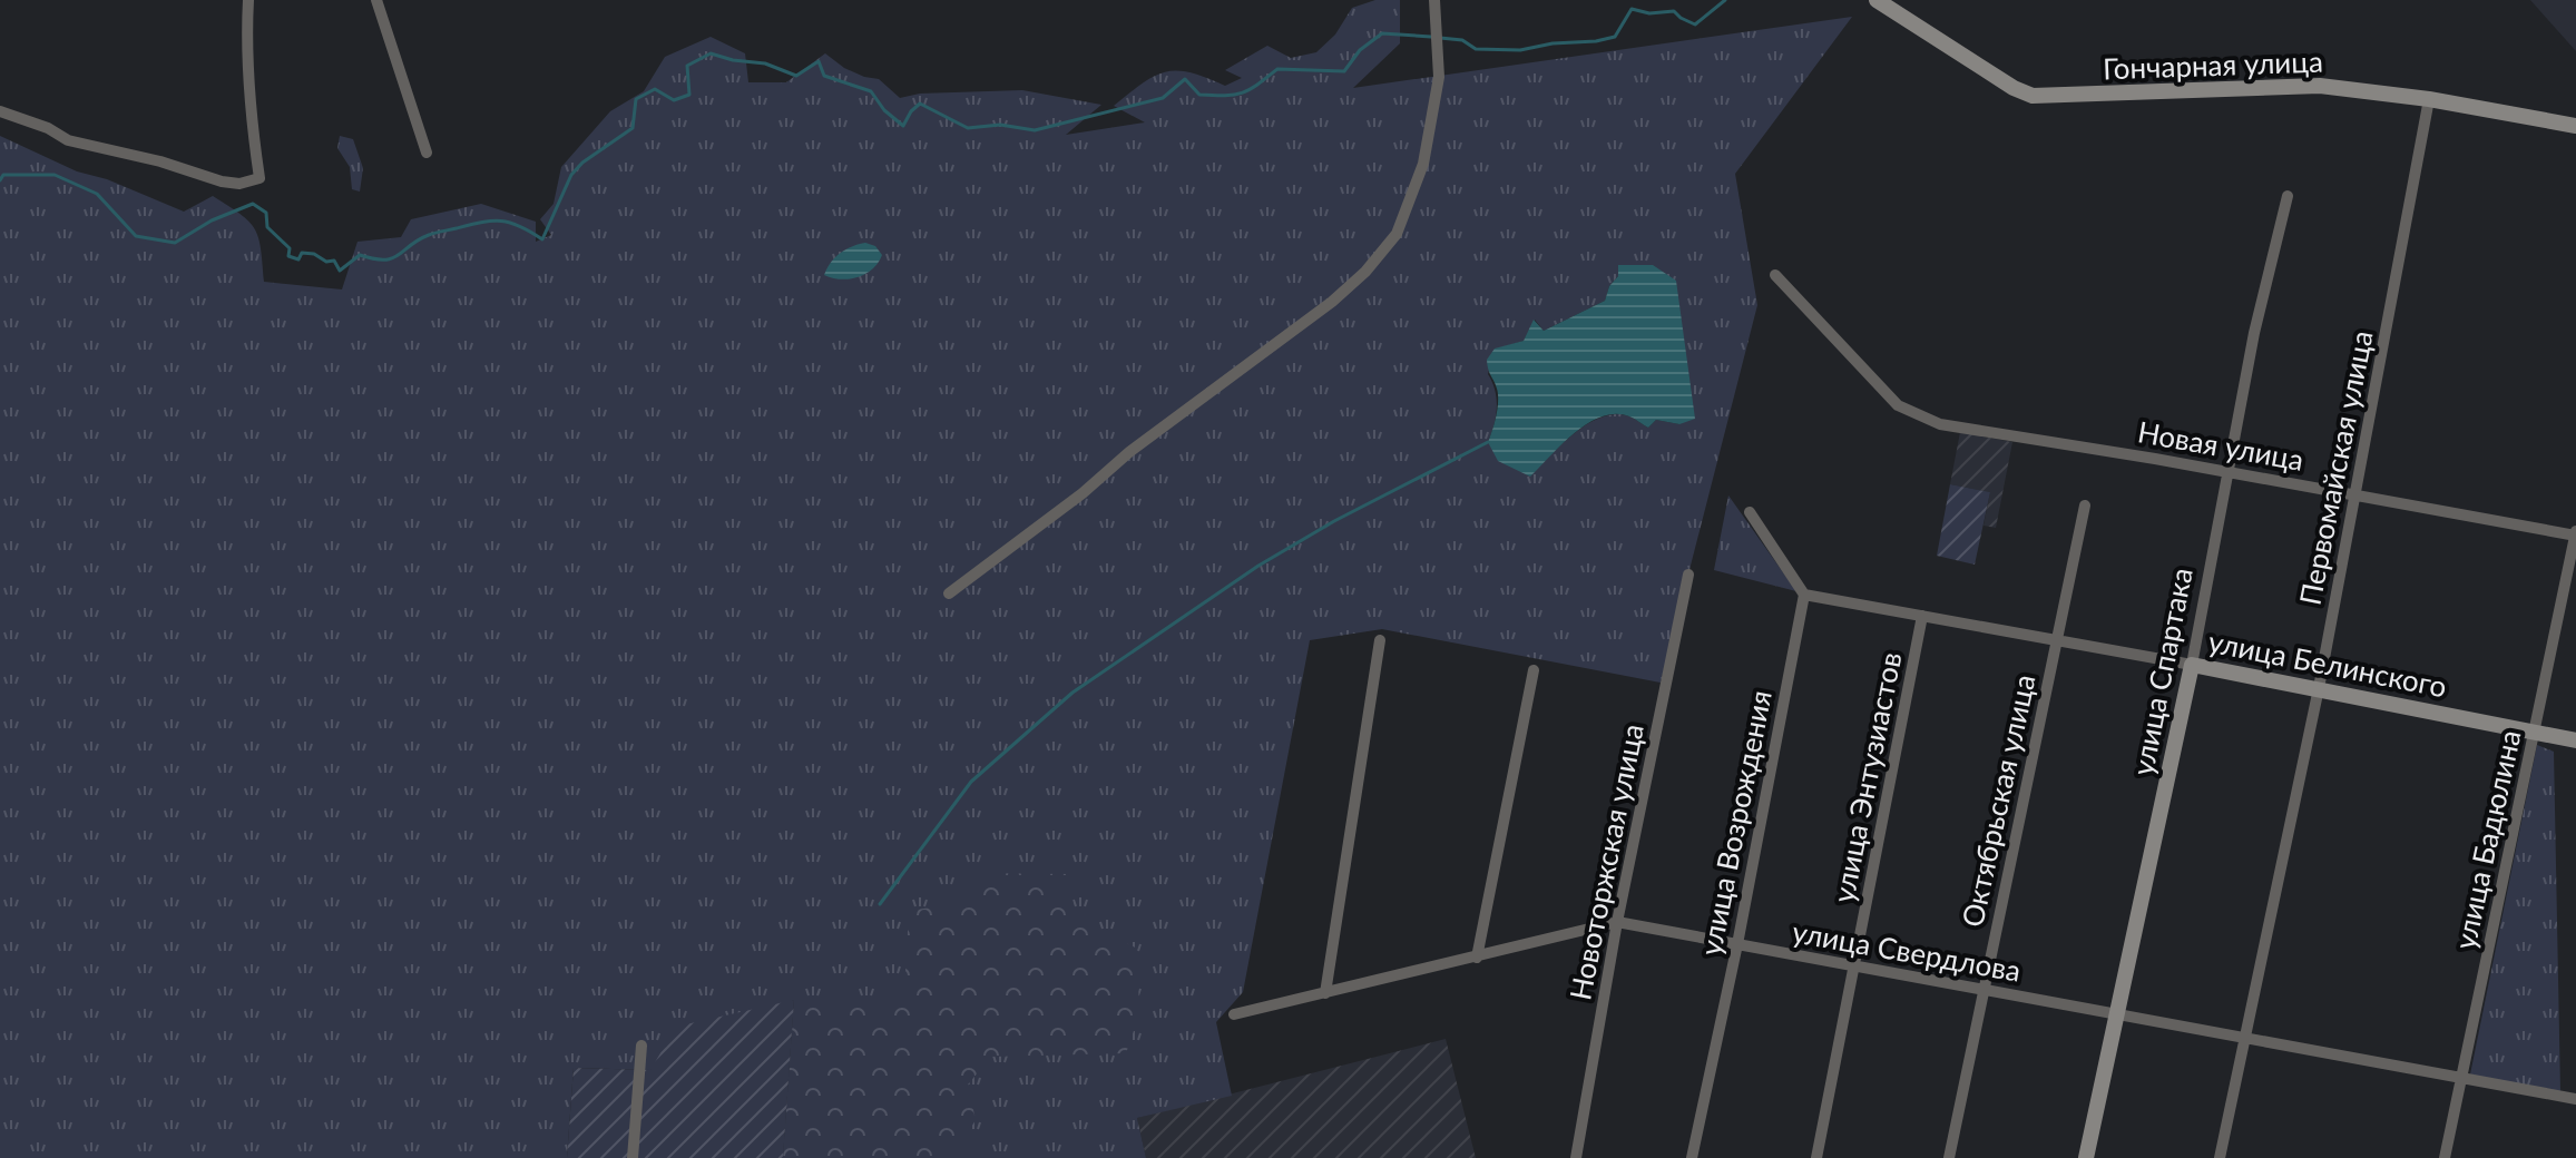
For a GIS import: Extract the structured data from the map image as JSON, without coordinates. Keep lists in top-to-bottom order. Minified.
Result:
{"streets":{"street":["Гончарная улица","Новая улица","Первомайская улица","улица Белинского","улица Спартака","улица Энтузиастов","Октябрьская улица","улица Возрождения","улица Бадюлина","Новоторжская улица","улица Свердлова"]},"crossings":[["Гончарная улица","Первомайская улица"],["Новая улица","Первомайская улица"],["Новая улица","улица Спартака"],["Новая улица","улица Бадюлина"],["Первомайская улица","улица Белинского"],["Первомайская улица","улица Свердлова"],["улица Белинского","улица Спартака"],["улица Белинского","улица Энтузиастов"],["улица Белинского","Октябрьская улица"],["улица Белинского","улица Возрождения"],["улица Белинского","улица Бадюлина"],["улица Спартака","улица Свердлова"],["улица Энтузиастов","улица Свердлова"],["Октябрьская улица","улица Свердлова"],["улица Возрождения","улица Свердлова"],["улица Бадюлина","улица Свердлова"],["Новоторжская улица","улица Свердлова"]]}
